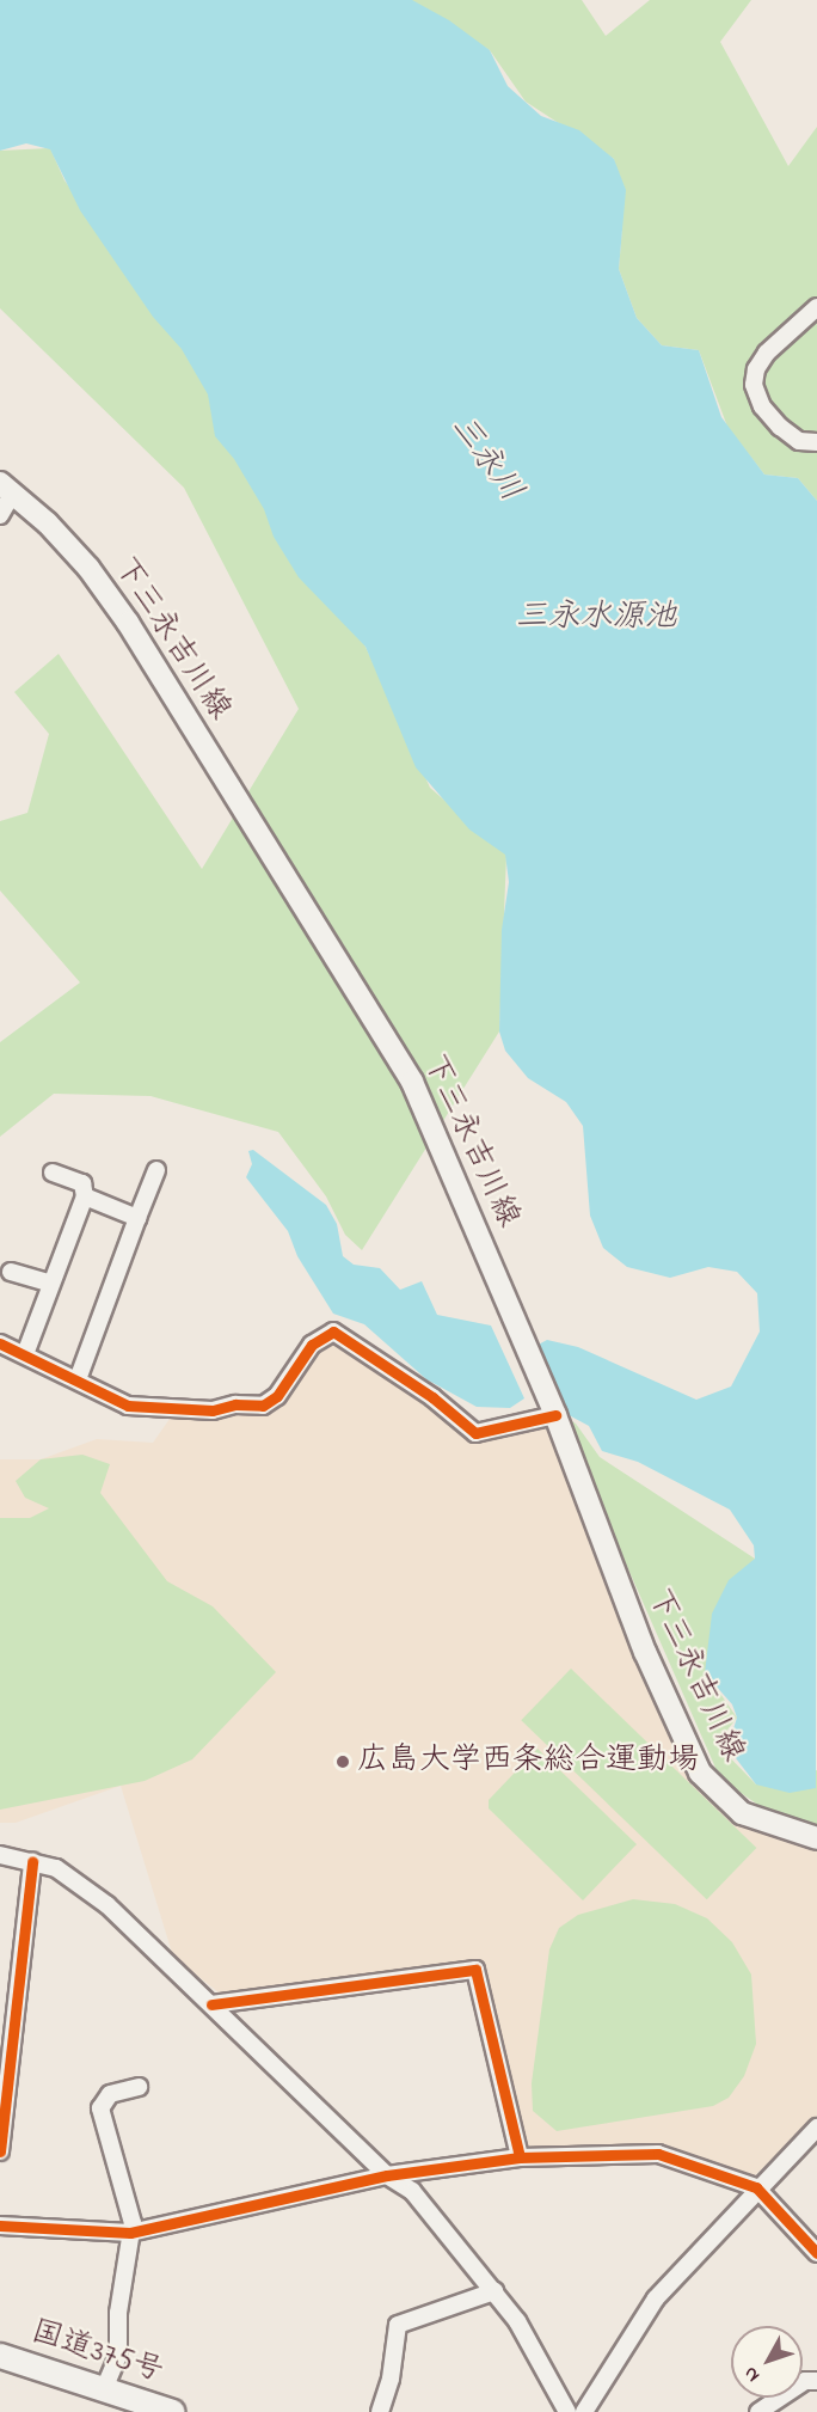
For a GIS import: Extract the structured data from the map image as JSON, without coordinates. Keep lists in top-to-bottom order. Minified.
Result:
{"streets":{"highway":["国道375号"],"main road":["下三永吉川線"]},"water":["三永川","三永水源池"],"places":["広島大学西条総合運動場"],"north":"bottom left"}
